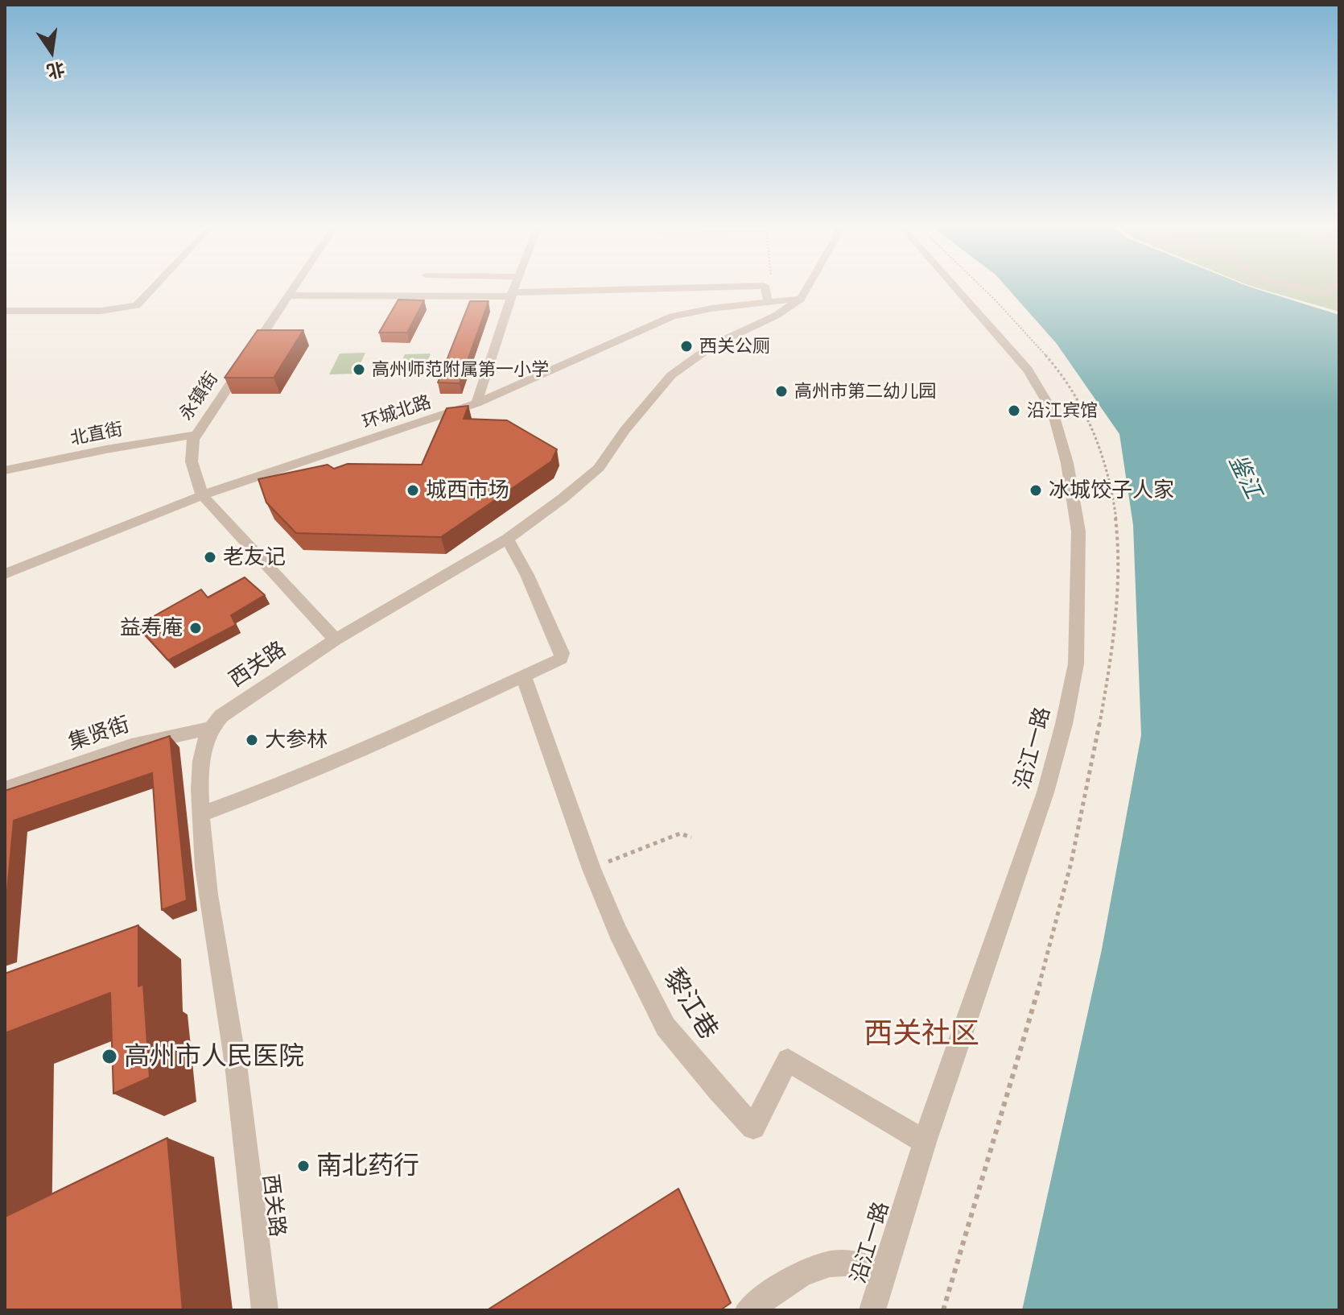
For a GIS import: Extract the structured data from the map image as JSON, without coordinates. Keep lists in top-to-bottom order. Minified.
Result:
{"streets":{"street":["永镇街","环城北路","北直街","西关路","集贤街","沿江一路","黎江巷"]},"crossings":[["永镇街","环城北路"],["永镇街","北直街"],["永镇街","西关路"],["环城北路","西关路"],["西关路","集贤街"],["沿江一路","黎江巷"]],"districts":["西关社区"],"water":["鉴江"],"places":["西关公厕","高州师范附属第一小学","高州市第二幼儿园","沿江宾馆","城西市场","冰城饺子人家","老友记","益寿庵","大参林","高州市人民医院","南北药行"],"north":"bottom"}
